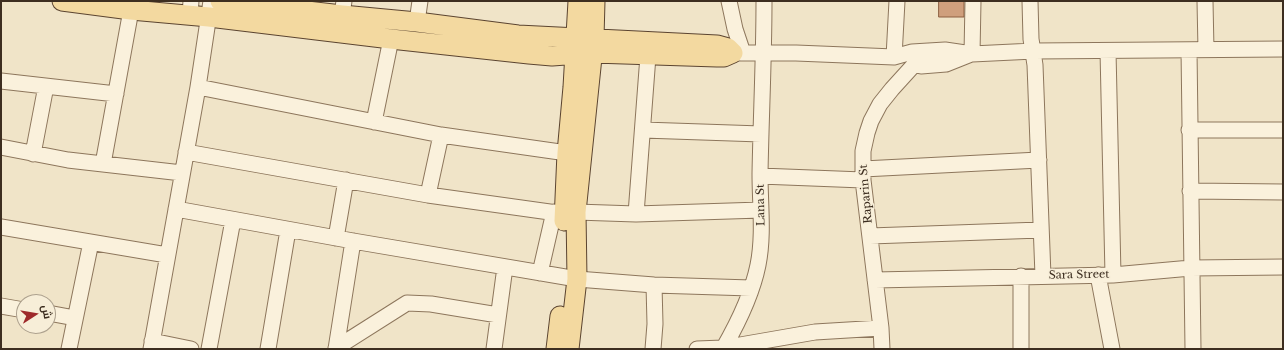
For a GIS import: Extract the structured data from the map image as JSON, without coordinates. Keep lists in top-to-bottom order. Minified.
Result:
{"streets":{"street":["Raparin St","Lana St","Sara Street"]},"crossings":[["Raparin St","Sara Street"]],"north":"right"}
